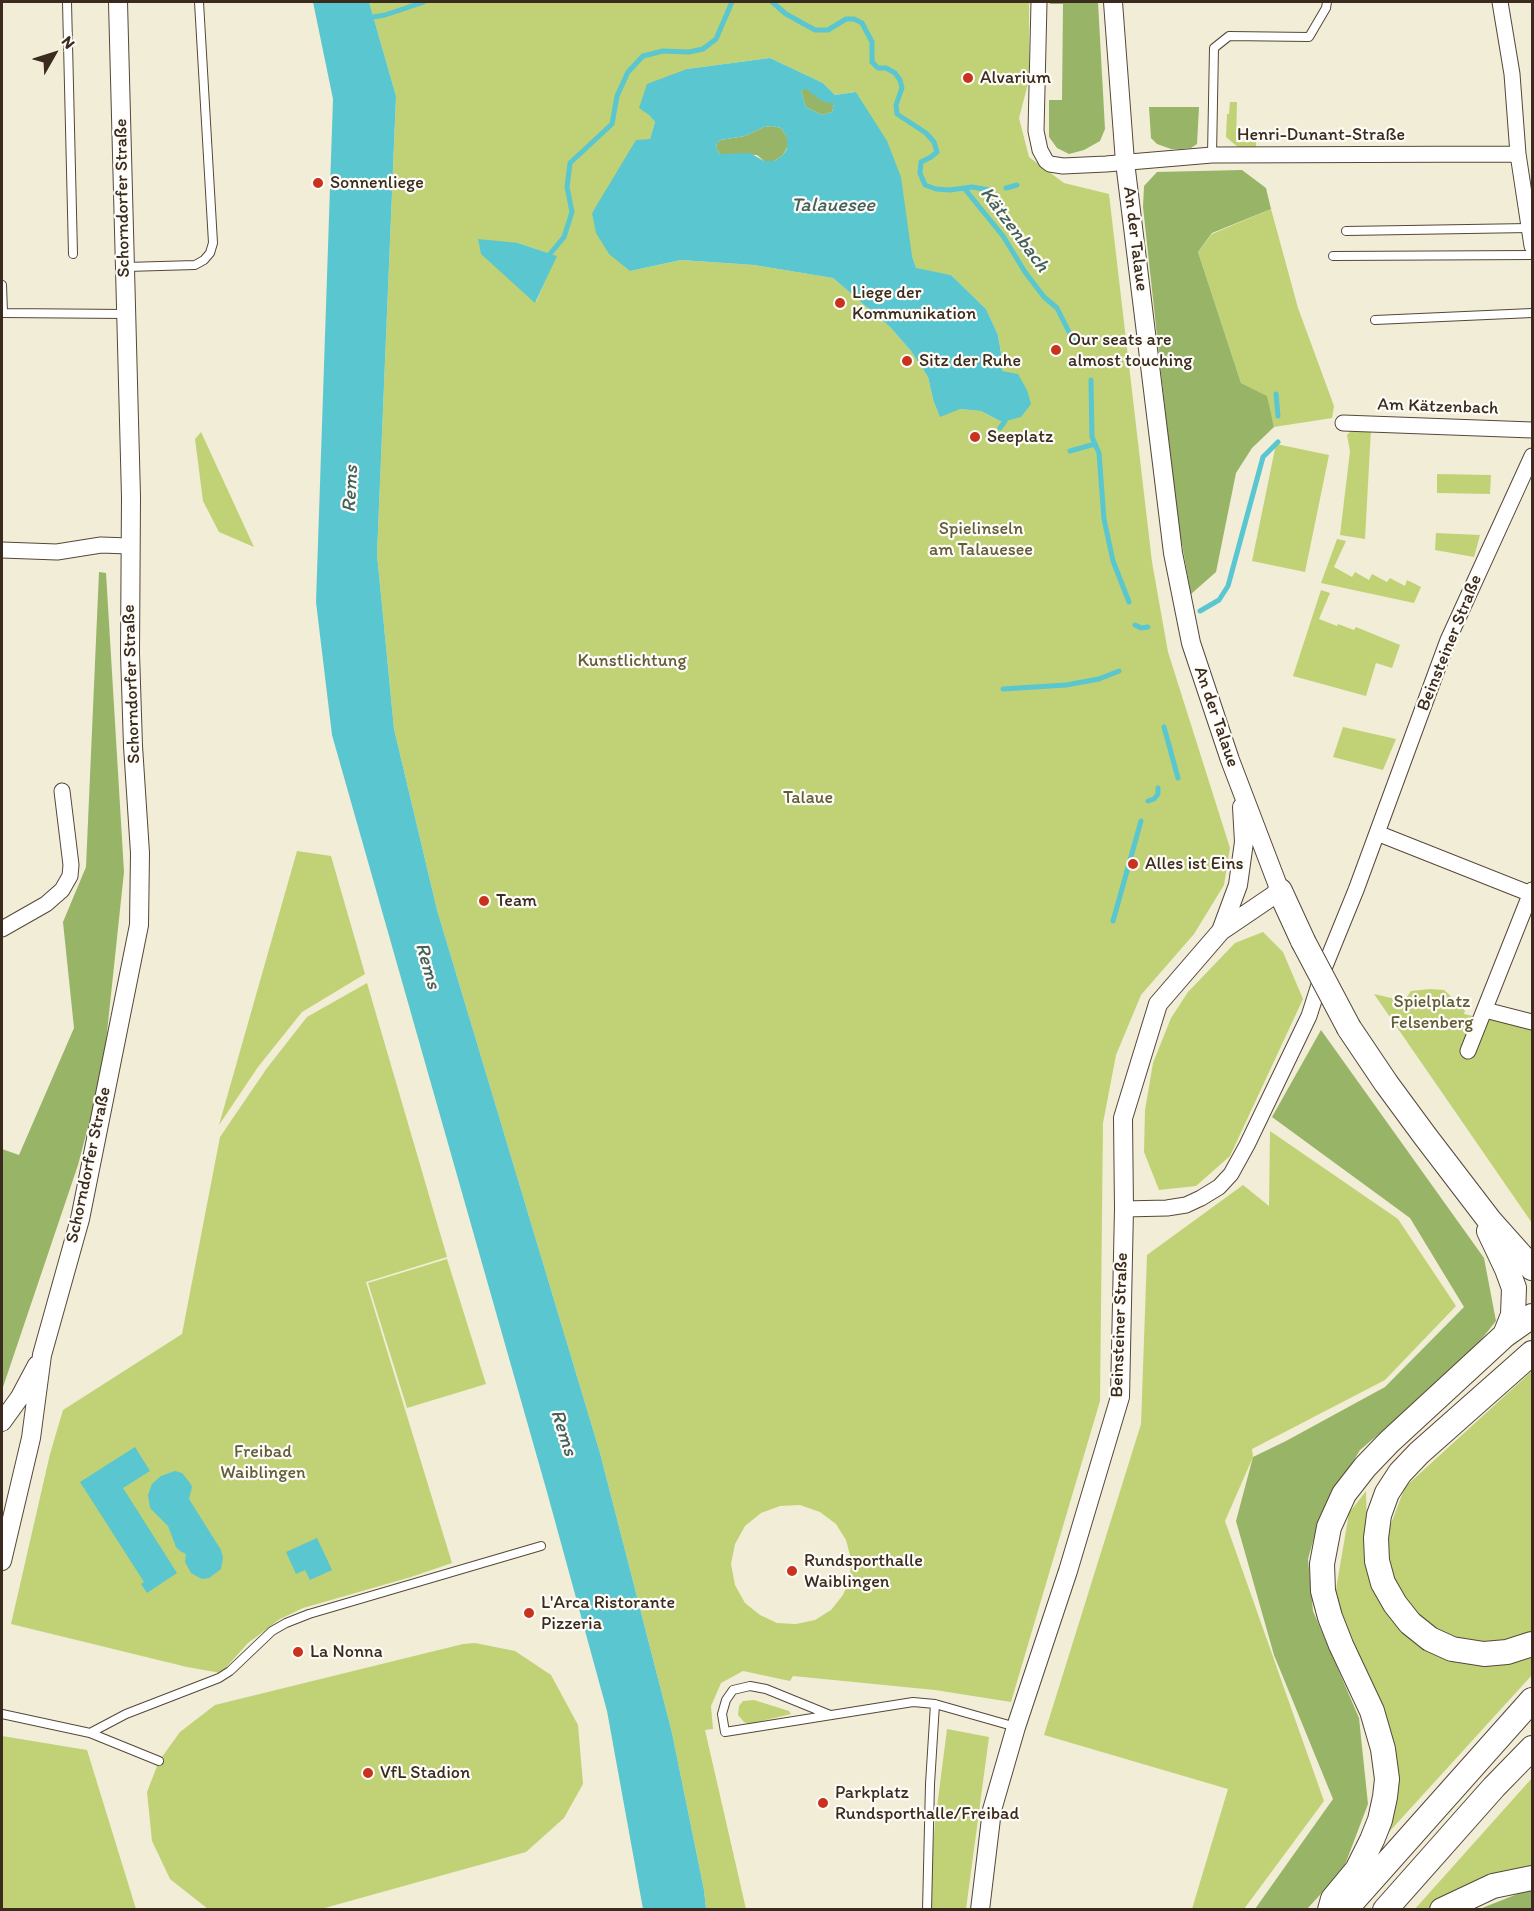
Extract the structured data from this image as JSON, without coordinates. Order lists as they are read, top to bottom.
{
  "streets": {
    "street": [
      "Henri-Dunant-Straße",
      "Schorndorfer Straße",
      "An der Talaue",
      "Am Kätzenbach",
      "Beinsteiner Straße"
    ]
  },
  "crossings": [
    ["Henri-Dunant-Straße", "An der Talaue"]
  ],
  "water": ["Talauesee", "Kätzenbach", "Rems"],
  "parks": [
    "Spielinseln am Talauesee",
    "Kunstlichtung",
    "Talaue",
    "Spielplatz Felsenberg",
    "Freibad Waiblingen"
  ],
  "places": [
    "Alvarium",
    "Sonnenliege",
    "Liege der Kommunikation",
    "Our seats are almost touching",
    "Sitz der Ruhe",
    "Seeplatz",
    "Alles ist Eins",
    "Team",
    "Rundsporthalle Waiblingen",
    "L'Arca Ristorante Pizzeria",
    "La Nonna",
    "VfL Stadion",
    "Parkplatz Rundsporthalle/Freibad"
  ],
  "north": "top right"
}
